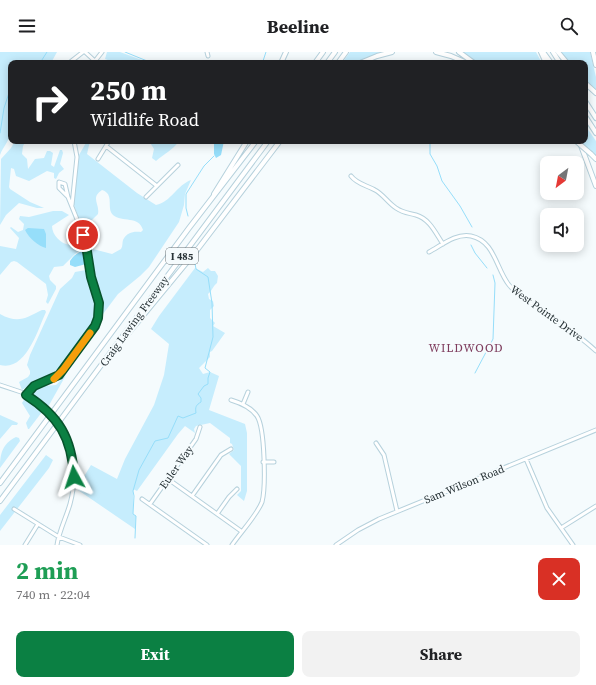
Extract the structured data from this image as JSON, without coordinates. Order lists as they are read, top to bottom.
{
  "streets": {
    "highway": ["I 485", "Craig Lawing Freeway"],
    "street": ["West Pointe Drive", "Euler Way", "Sam Wilson Road"]
  },
  "districts": ["WILDWOOD"],
  "north": "bottom left",
  "page": {
    "header": "Beeline",
    "turn": ["250 m", "Wildlife Road"],
    "heading": ["2 min", "740 m · 22:04"],
    "buttons": ["Exit", "Share"]
  }
}
